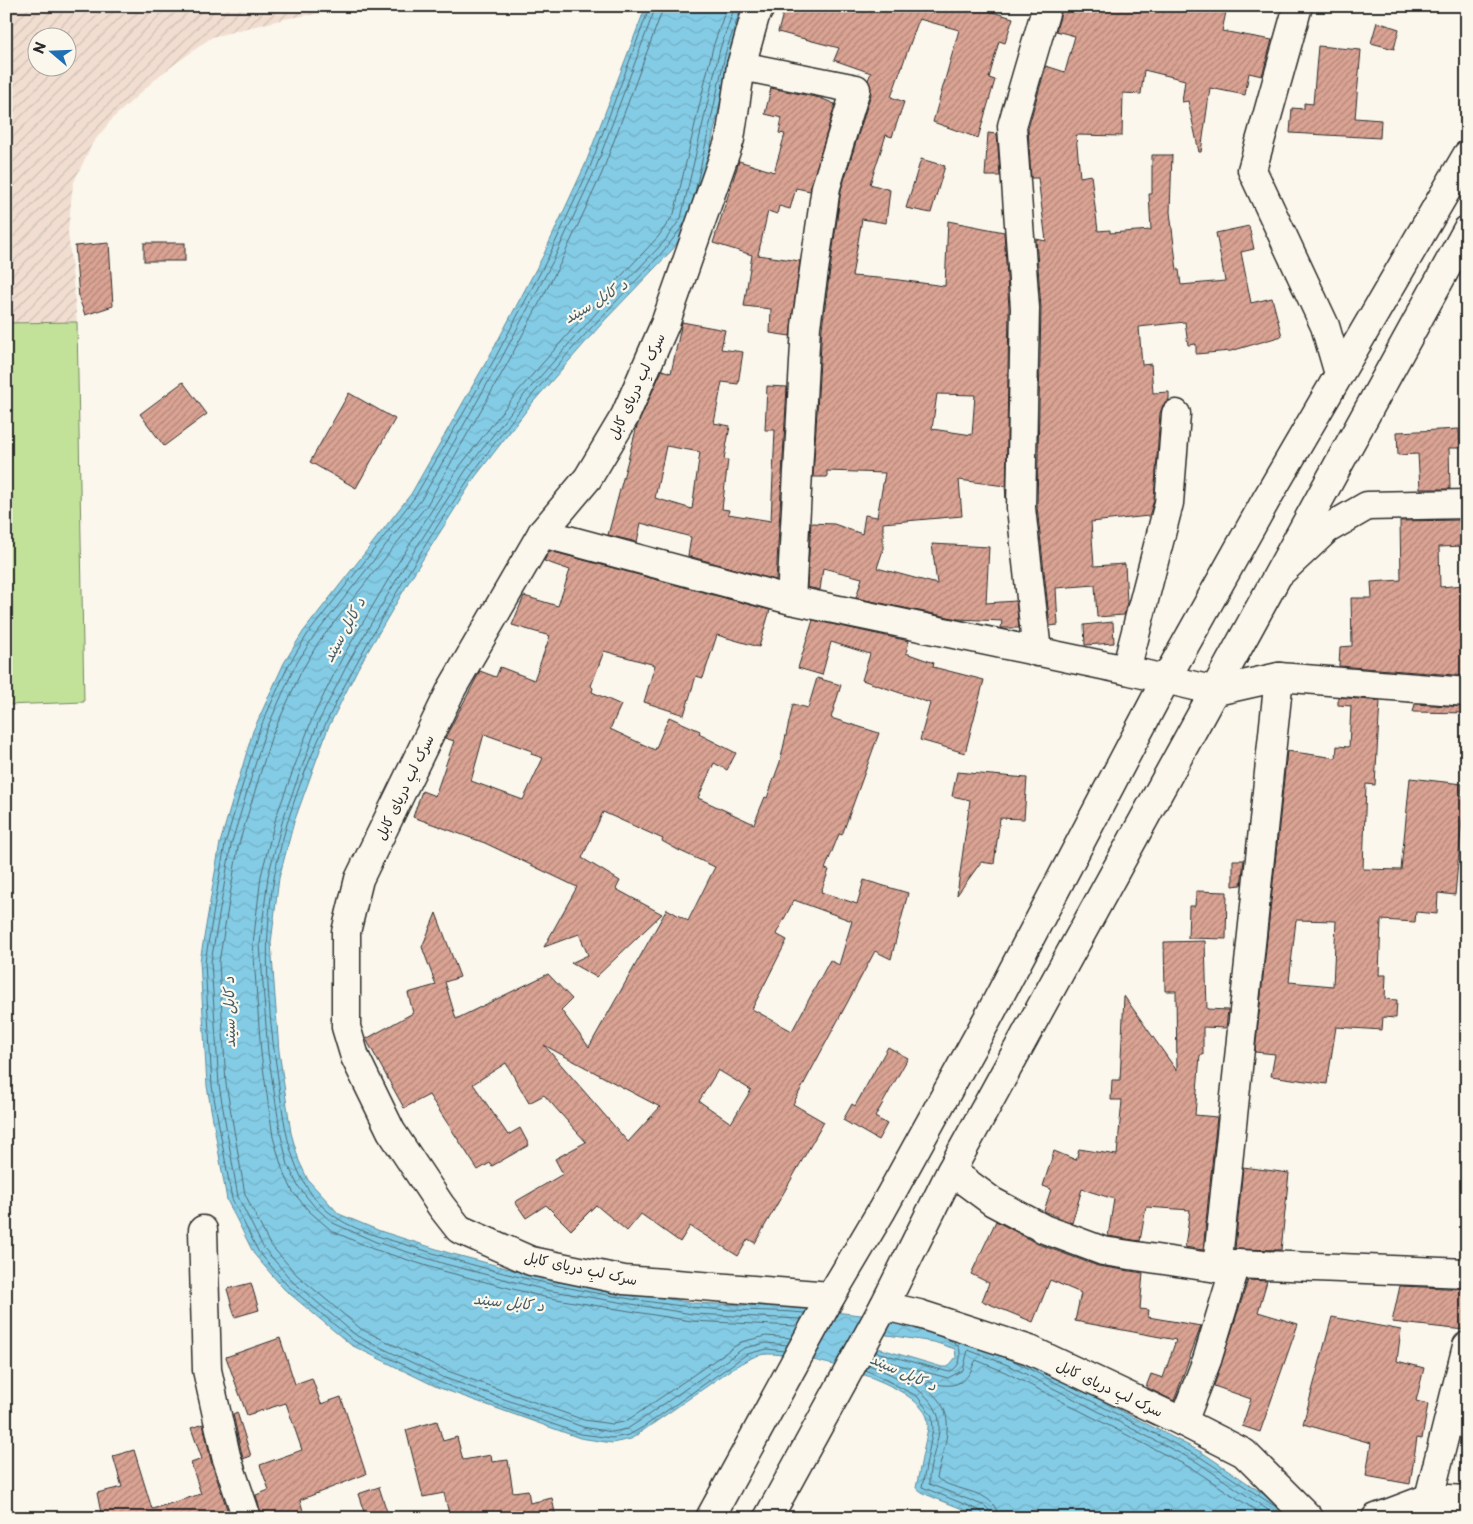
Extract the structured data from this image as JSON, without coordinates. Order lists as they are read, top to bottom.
{
  "streets": {
    "street": ["سرک لبِ دریای کابل"]
  },
  "water": ["د کابل سيند"],
  "north": "left"
}
